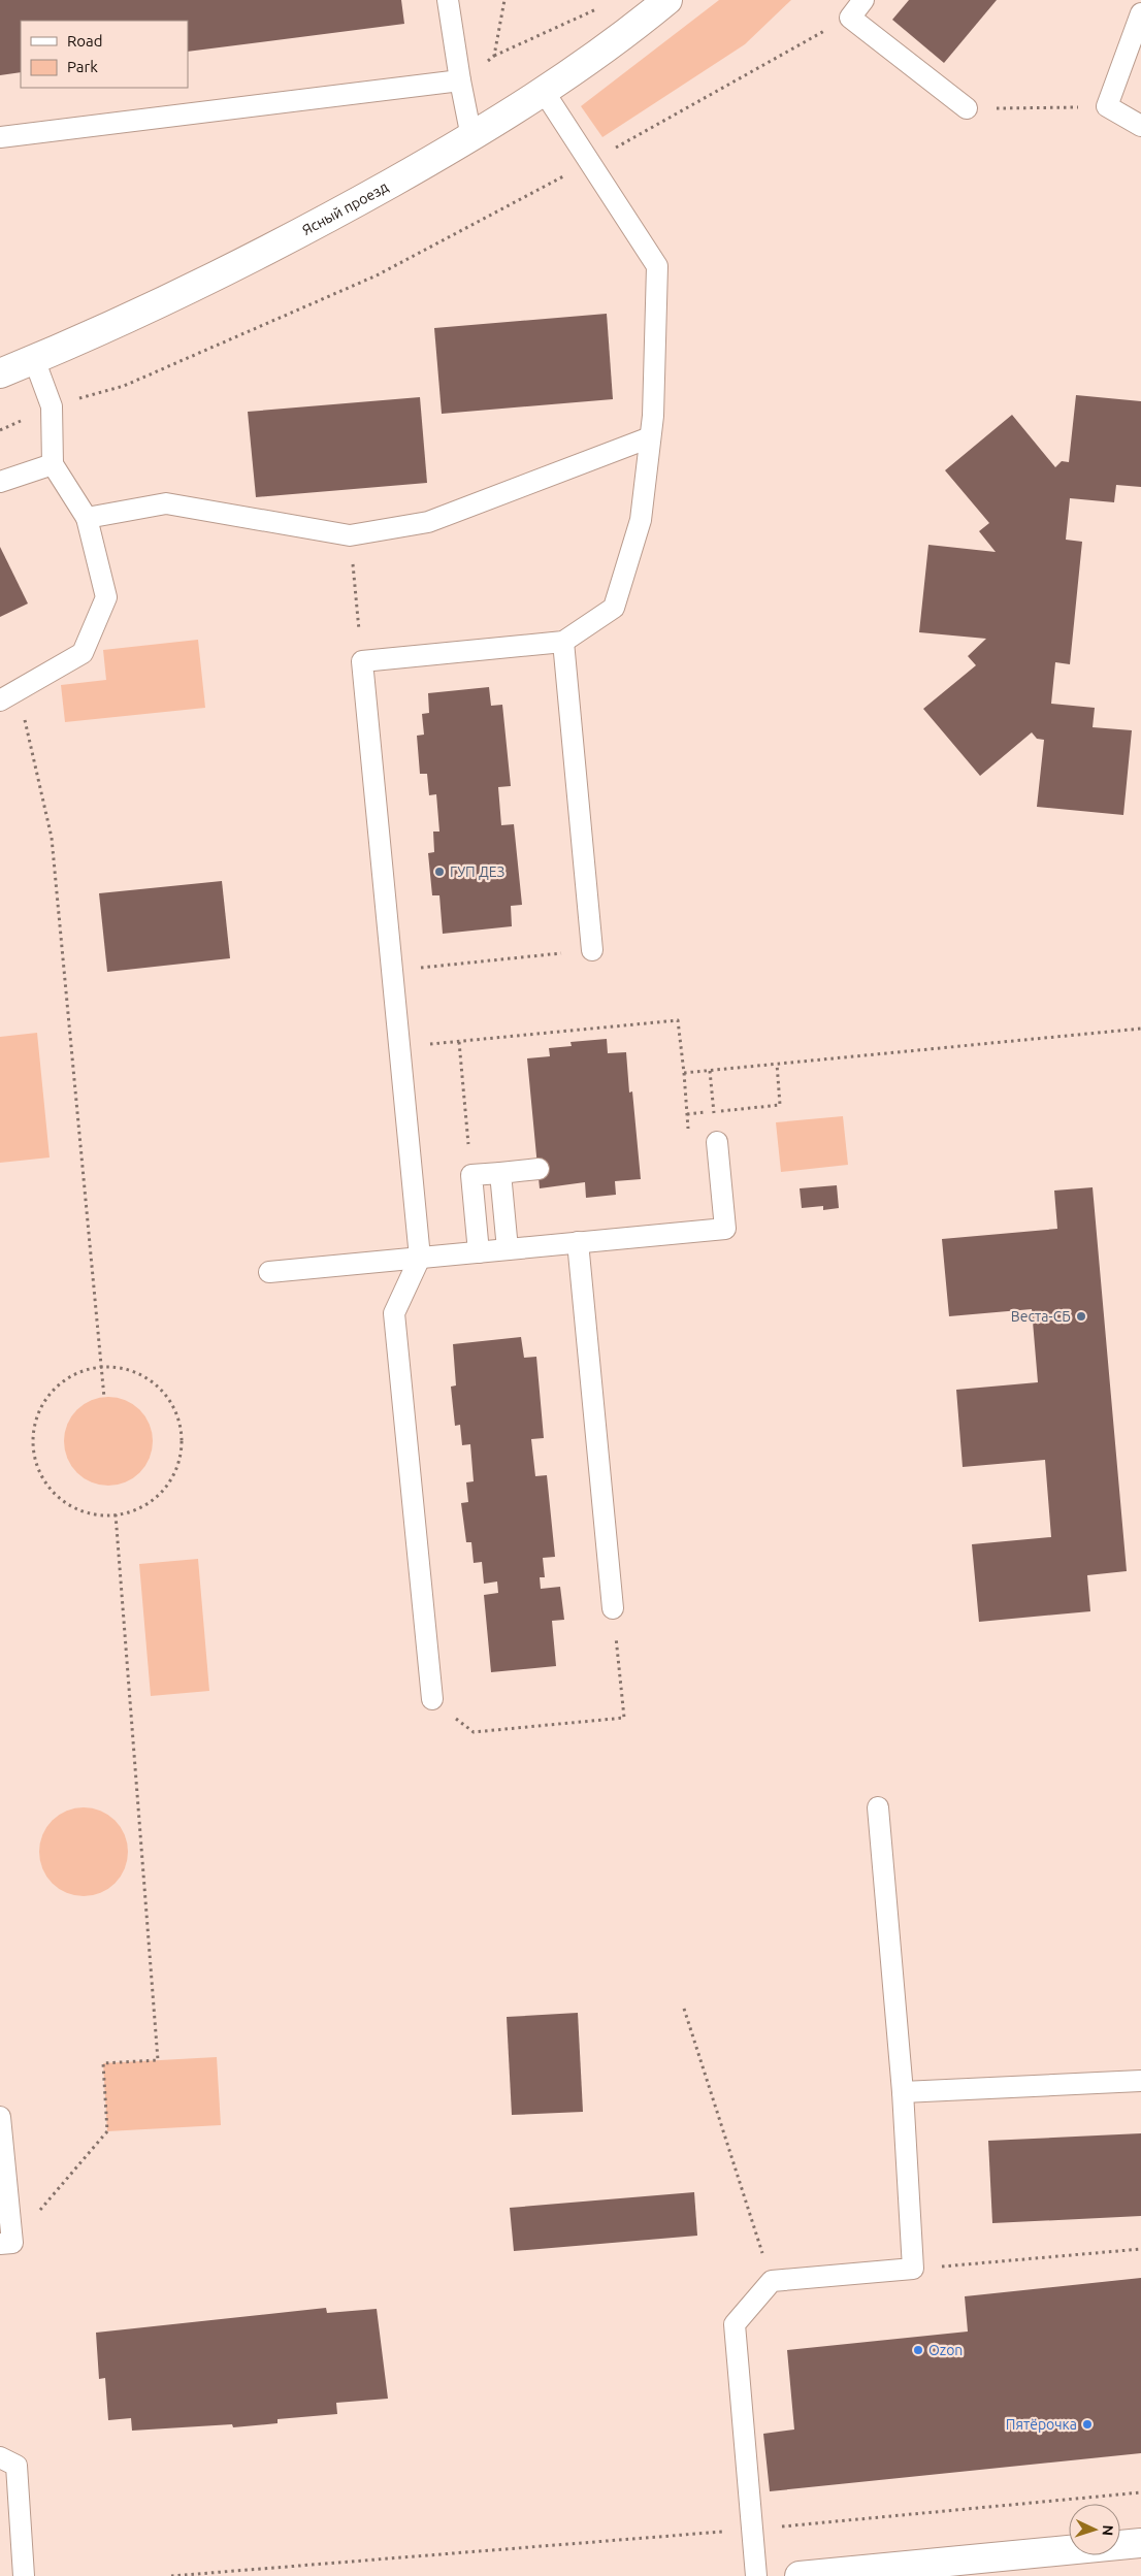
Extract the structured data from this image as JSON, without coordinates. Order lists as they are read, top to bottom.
{
  "streets": {
    "street": ["Ясный проезд"]
  },
  "places": [
    "ГУП ДЕЗ",
    "Веста-СБ",
    "Ozon",
    "Пятёрочка"
  ],
  "legend": ["Road", "Park"],
  "north": "right"
}
